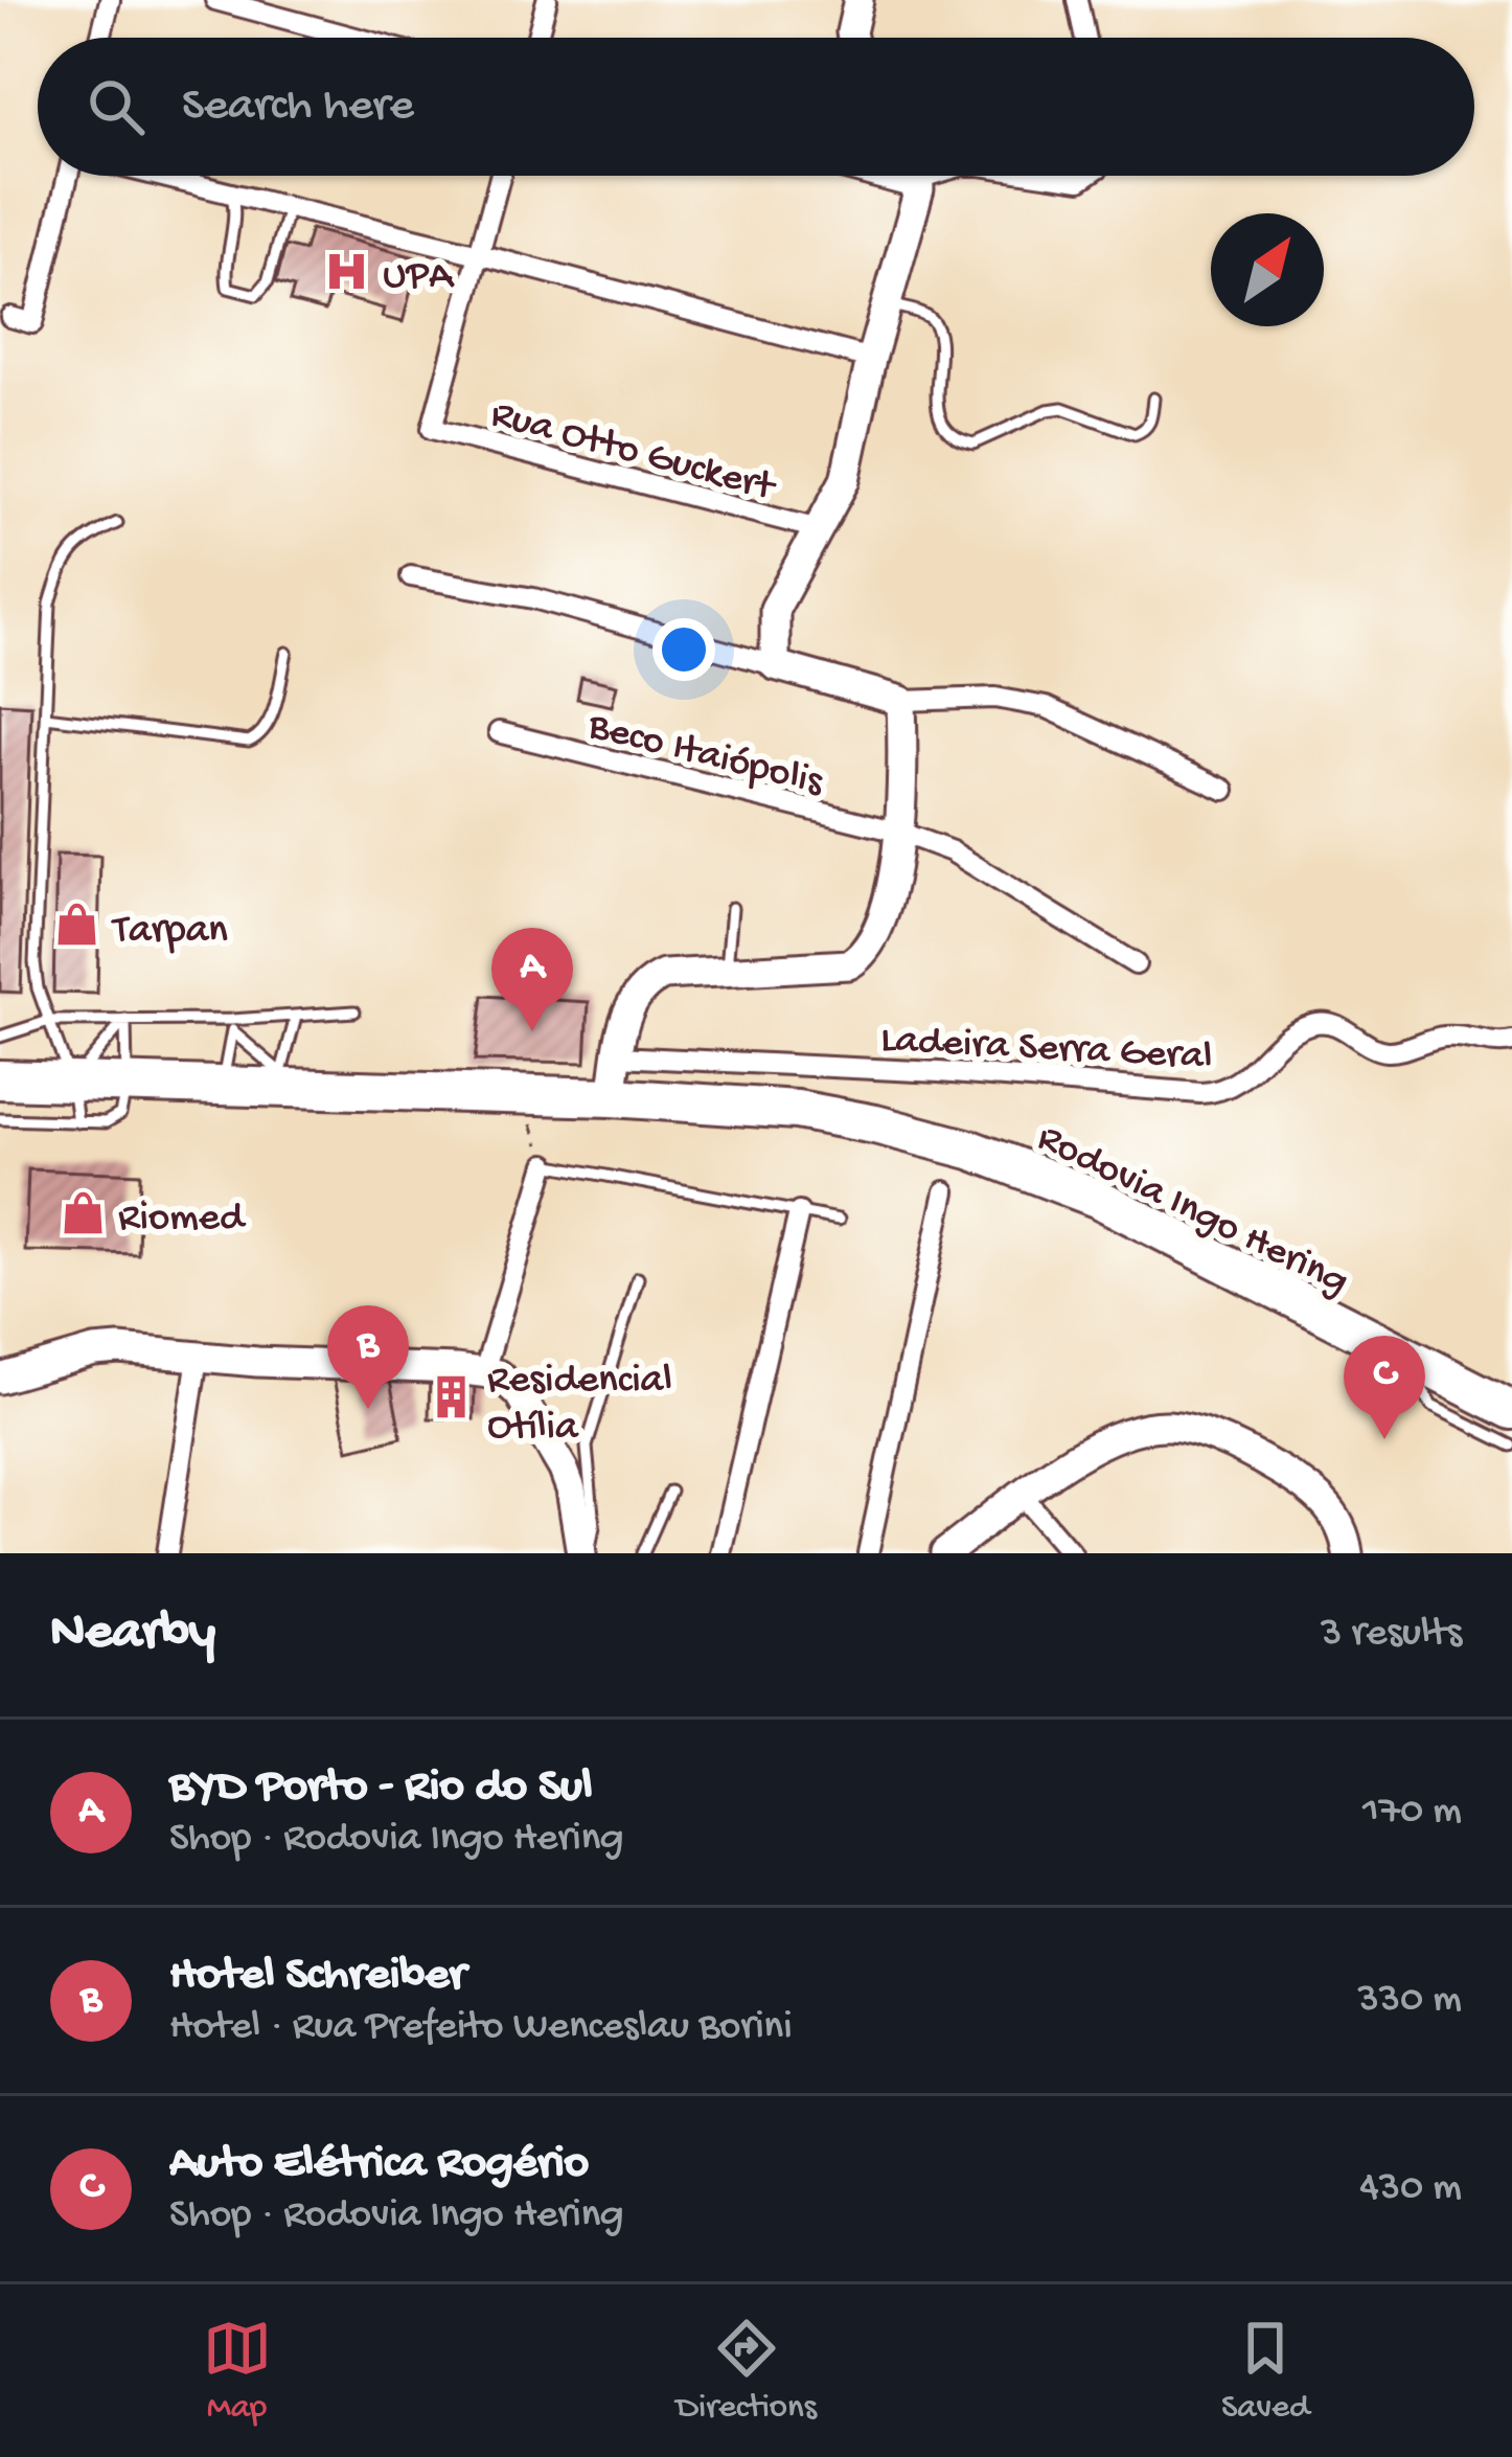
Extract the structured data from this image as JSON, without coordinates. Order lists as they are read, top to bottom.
{
  "streets": {
    "highway": ["Rodovia Ingo Hering"],
    "street": ["Rua Otto Guckert", "Beco Itaiópolis", "Ladeira Serra Geral"]
  },
  "places": {
    "hospital": ["UPA"],
    "shop": ["Tarpan", "Riomed"],
    "building": ["Residencial Otília"]
  },
  "north": "top right",
  "page": {
    "search": "Search here",
    "pins": ["A", "B", "C"],
    "heading": ["Nearby", "3 results"],
    "list": [
      {
        "mark": "A",
        "name": "BYD Porto - Rio do Sul",
        "note": "Shop · Rodovia Ingo Hering",
        "value": "170 m"
      },
      {
        "mark": "B",
        "name": "Hotel Schreiber",
        "note": "Hotel · Rua Prefeito Wenceslau Borini",
        "value": "330 m"
      },
      {
        "mark": "C",
        "name": "Auto Elétrica Rogério",
        "note": "Shop · Rodovia Ingo Hering",
        "value": "430 m"
      }
    ],
    "nav": ["Map", "Directions", "Saved"]
  }
}
